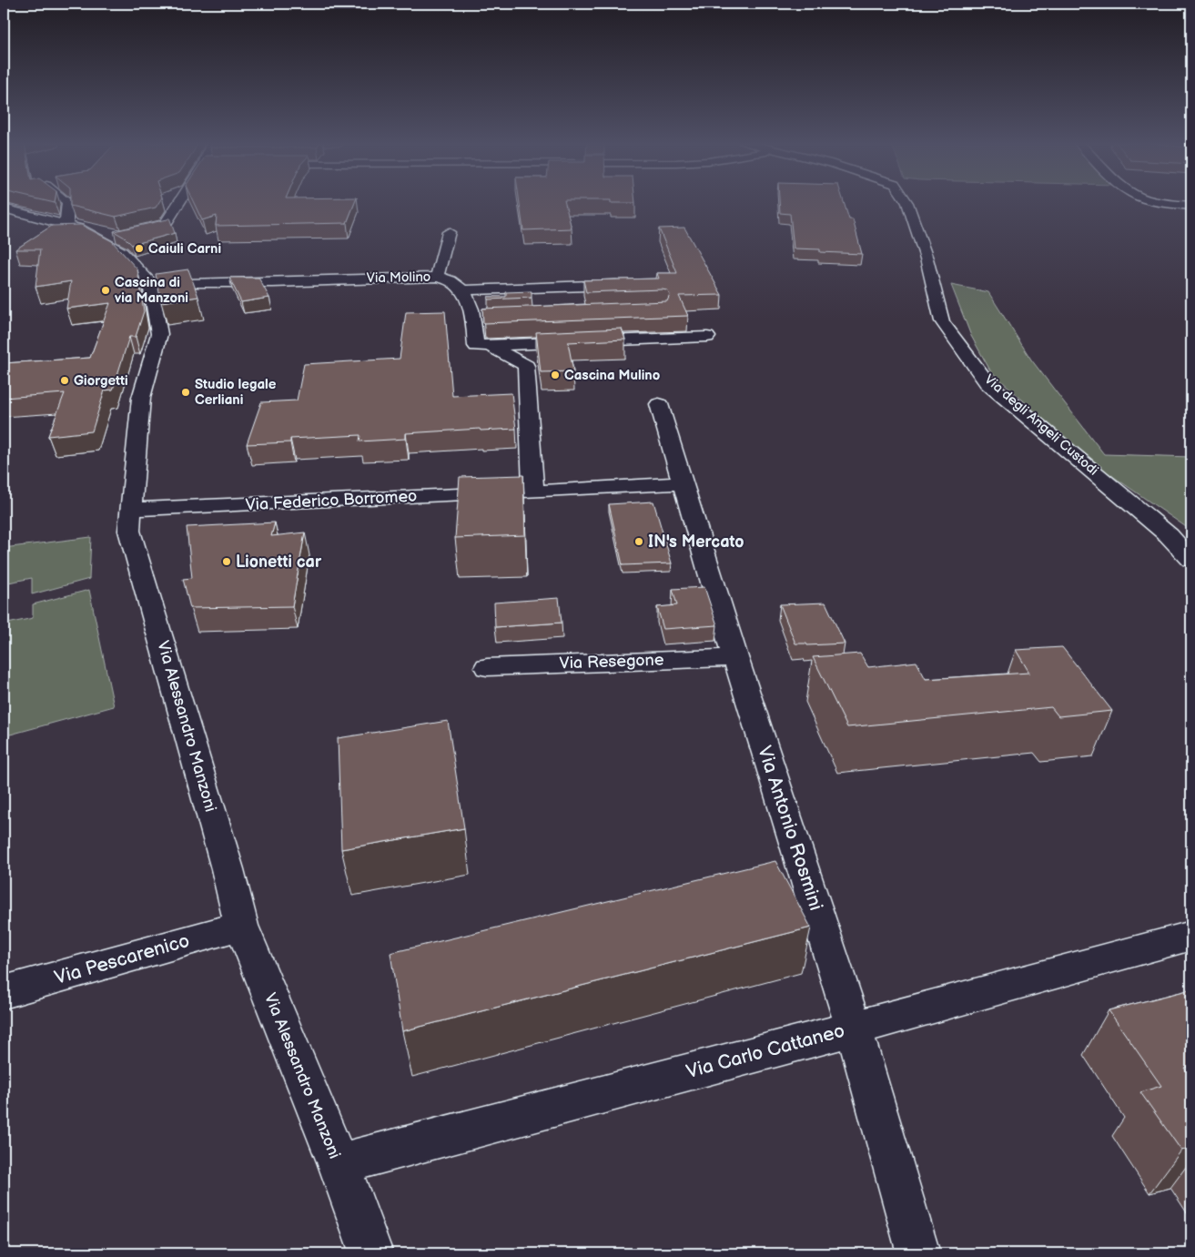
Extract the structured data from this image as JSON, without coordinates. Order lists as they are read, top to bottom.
{
  "streets": {
    "street": [
      "Via Molino",
      "Via degli Angeli Custodi",
      "Via Federico Borromeo",
      "Via Resegone",
      "Via Alessandro Manzoni",
      "Via Antonio Rosmini",
      "Via Pescarenico",
      "Via Carlo Cattaneo"
    ]
  },
  "crossings": [
    ["Via Molino", "Via Alessandro Manzoni"],
    ["Via Federico Borromeo", "Via Alessandro Manzoni"],
    ["Via Federico Borromeo", "Via Antonio Rosmini"],
    ["Via Resegone", "Via Antonio Rosmini"],
    ["Via Alessandro Manzoni", "Via Pescarenico"],
    ["Via Alessandro Manzoni", "Via Carlo Cattaneo"],
    ["Via Antonio Rosmini", "Via Carlo Cattaneo"]
  ],
  "places": [
    "Caiuli Carni",
    "Cascina di via Manzoni",
    "Cascina Mulino",
    "Giorgetti",
    "Studio legale Cerliani",
    "IN's Mercato",
    "Lionetti car"
  ]
}
